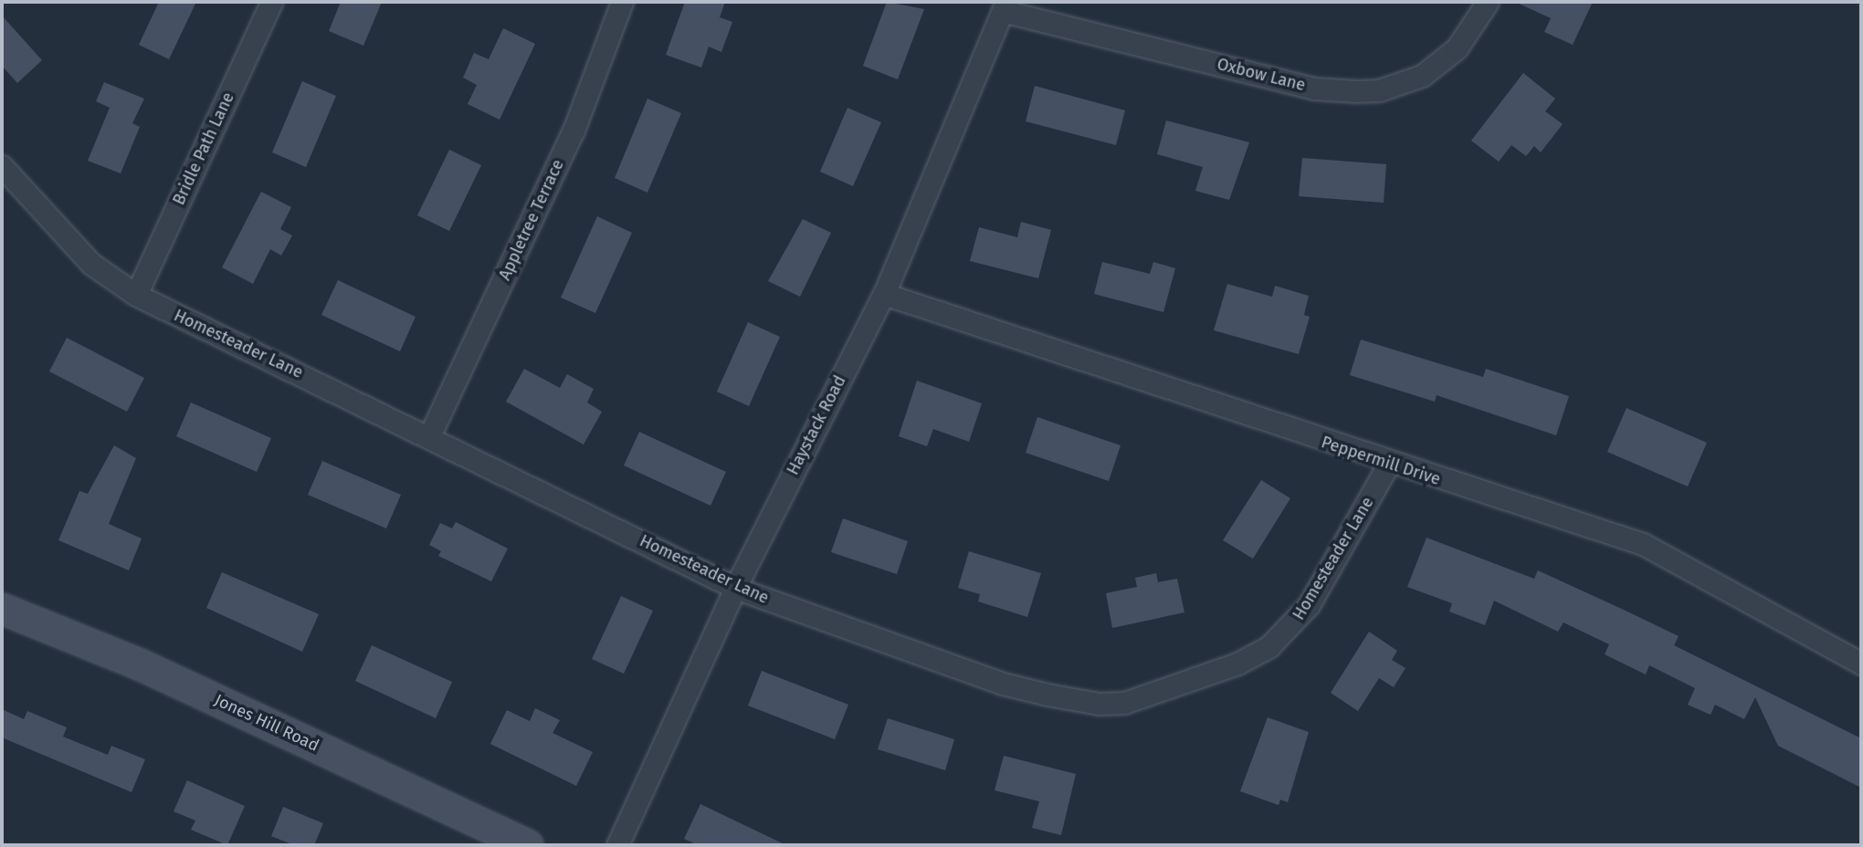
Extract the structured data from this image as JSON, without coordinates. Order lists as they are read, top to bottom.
{
  "streets": {
    "main road": ["Jones Hill Road"],
    "street": [
      "Oxbow Lane",
      "Bridle Path Lane",
      "Appletree Terrace",
      "Homesteader Lane",
      "Haystack Road",
      "Peppermill Drive"
    ]
  },
  "crossings": [
    ["Oxbow Lane", "Haystack Road"],
    ["Bridle Path Lane", "Homesteader Lane"],
    ["Appletree Terrace", "Homesteader Lane"],
    ["Homesteader Lane", "Haystack Road"],
    ["Homesteader Lane", "Peppermill Drive"],
    ["Haystack Road", "Peppermill Drive"]
  ]
}
